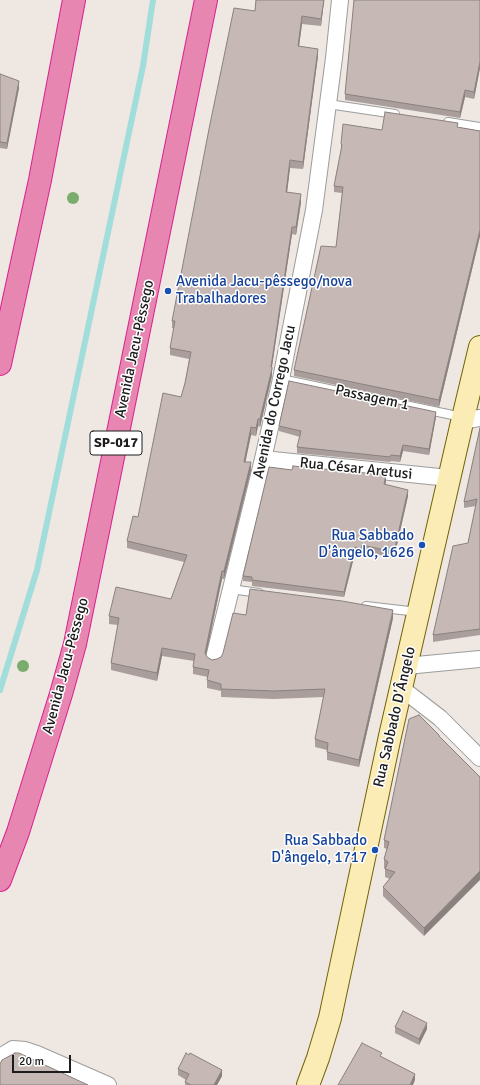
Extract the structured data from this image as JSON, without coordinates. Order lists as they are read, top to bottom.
{
  "streets": {
    "highway": ["Avenida Jacu-Pêssego", "SP-017"],
    "street": ["Avenida do Corrego Jacu", "Rua César Aretusi", "Rua Sabbado D'Ângelo"],
    "lane": ["Passagem 1"]
  },
  "crossings": [
    ["Passagem 1", "Avenida do Corrego Jacu"],
    ["Passagem 1", "Rua Sabbado D'Ângelo"],
    ["Avenida do Corrego Jacu", "Rua César Aretusi"],
    ["Rua César Aretusi", "Rua Sabbado D'Ângelo"]
  ],
  "places": ["Avenida Jacu-pêssego/nova Trabalhadores", "Rua Sabbado D'ângelo, 1626", "Rua Sabbado D'ângelo, 1717"],
  "scale_bar": "20 m"
}
